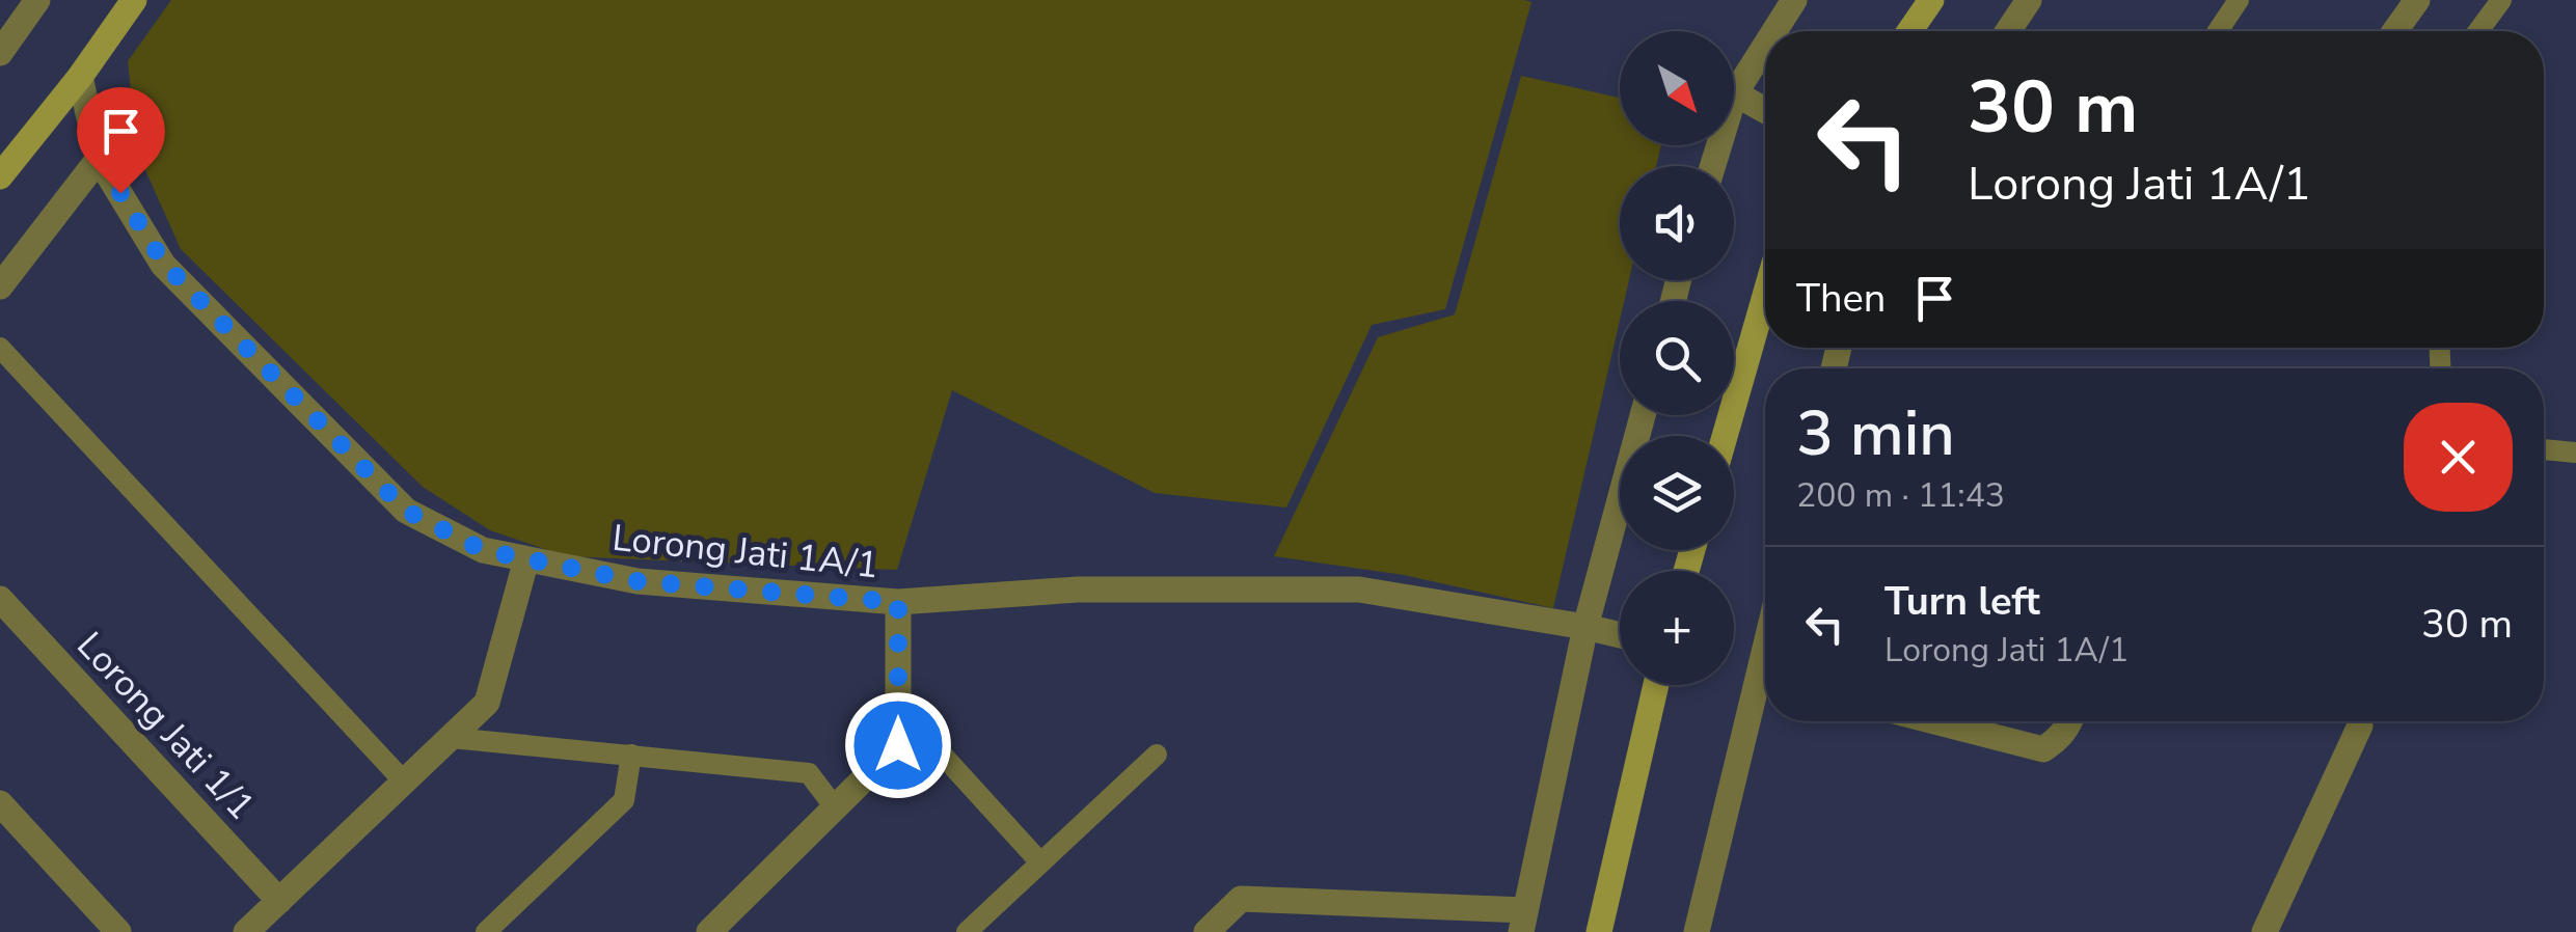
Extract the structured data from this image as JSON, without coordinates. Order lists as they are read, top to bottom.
{
  "streets": {
    "street": ["Lorong Jati 1A/1", "Lorong Jati 1/1"]
  },
  "north": "bottom right",
  "page": {
    "map_buttons": "+",
    "turn": ["30 m", "Lorong Jati 1A/1"],
    "then": "Then",
    "heading": ["3 min", "200 m · 11:43"],
    "list": [
      {
        "name": "Turn left",
        "note": "Lorong Jati 1A/1",
        "value": "30 m"
      }
    ]
  }
}
